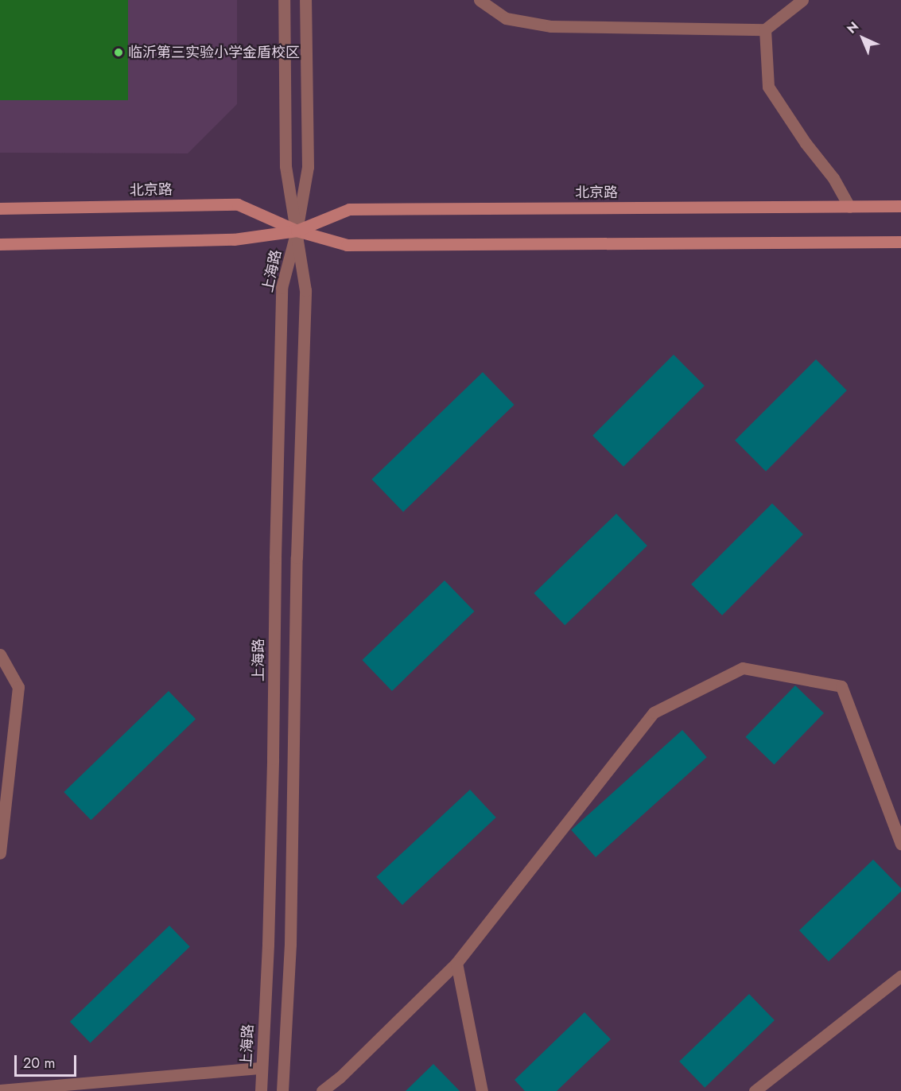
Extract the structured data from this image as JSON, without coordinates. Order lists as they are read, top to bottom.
{
  "streets": {
    "main road": ["北京路"],
    "street": ["上海路"]
  },
  "crossings": [
    ["北京路", "上海路"]
  ],
  "places": ["临沂第三实验小学金盾校区"],
  "scale_bar": "20 m",
  "north": "top left"
}
